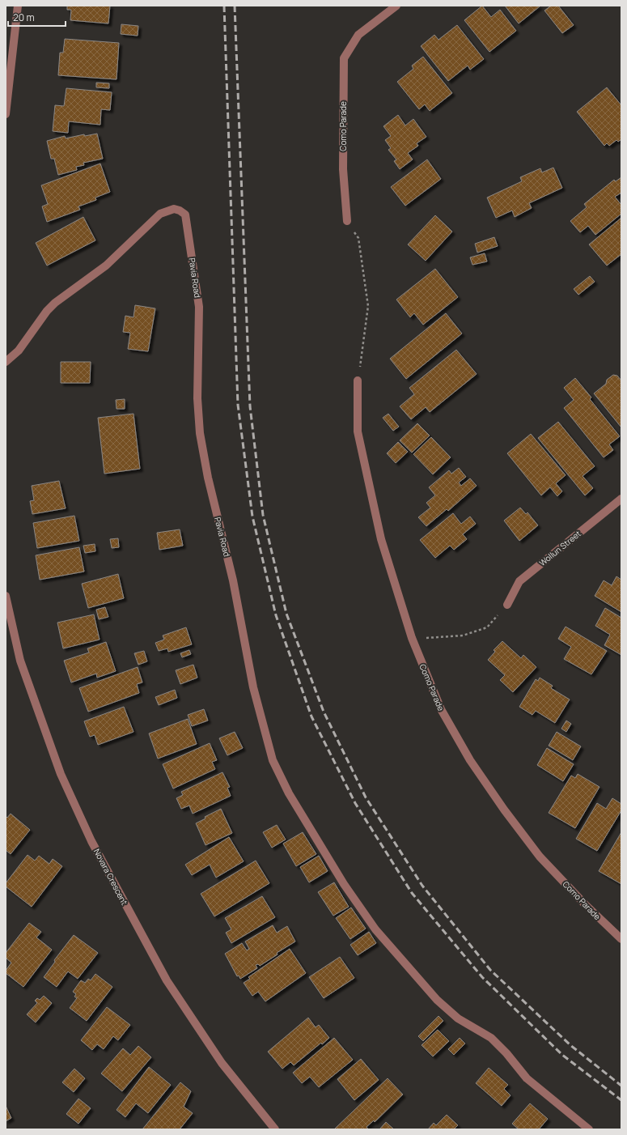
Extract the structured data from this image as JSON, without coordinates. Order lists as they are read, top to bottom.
{
  "streets": {
    "street": [
      "Como Parade",
      "Pavia Road",
      "Wollun Street",
      "Novara Crescent"
    ]
  },
  "scale_bar": "20 m"
}
